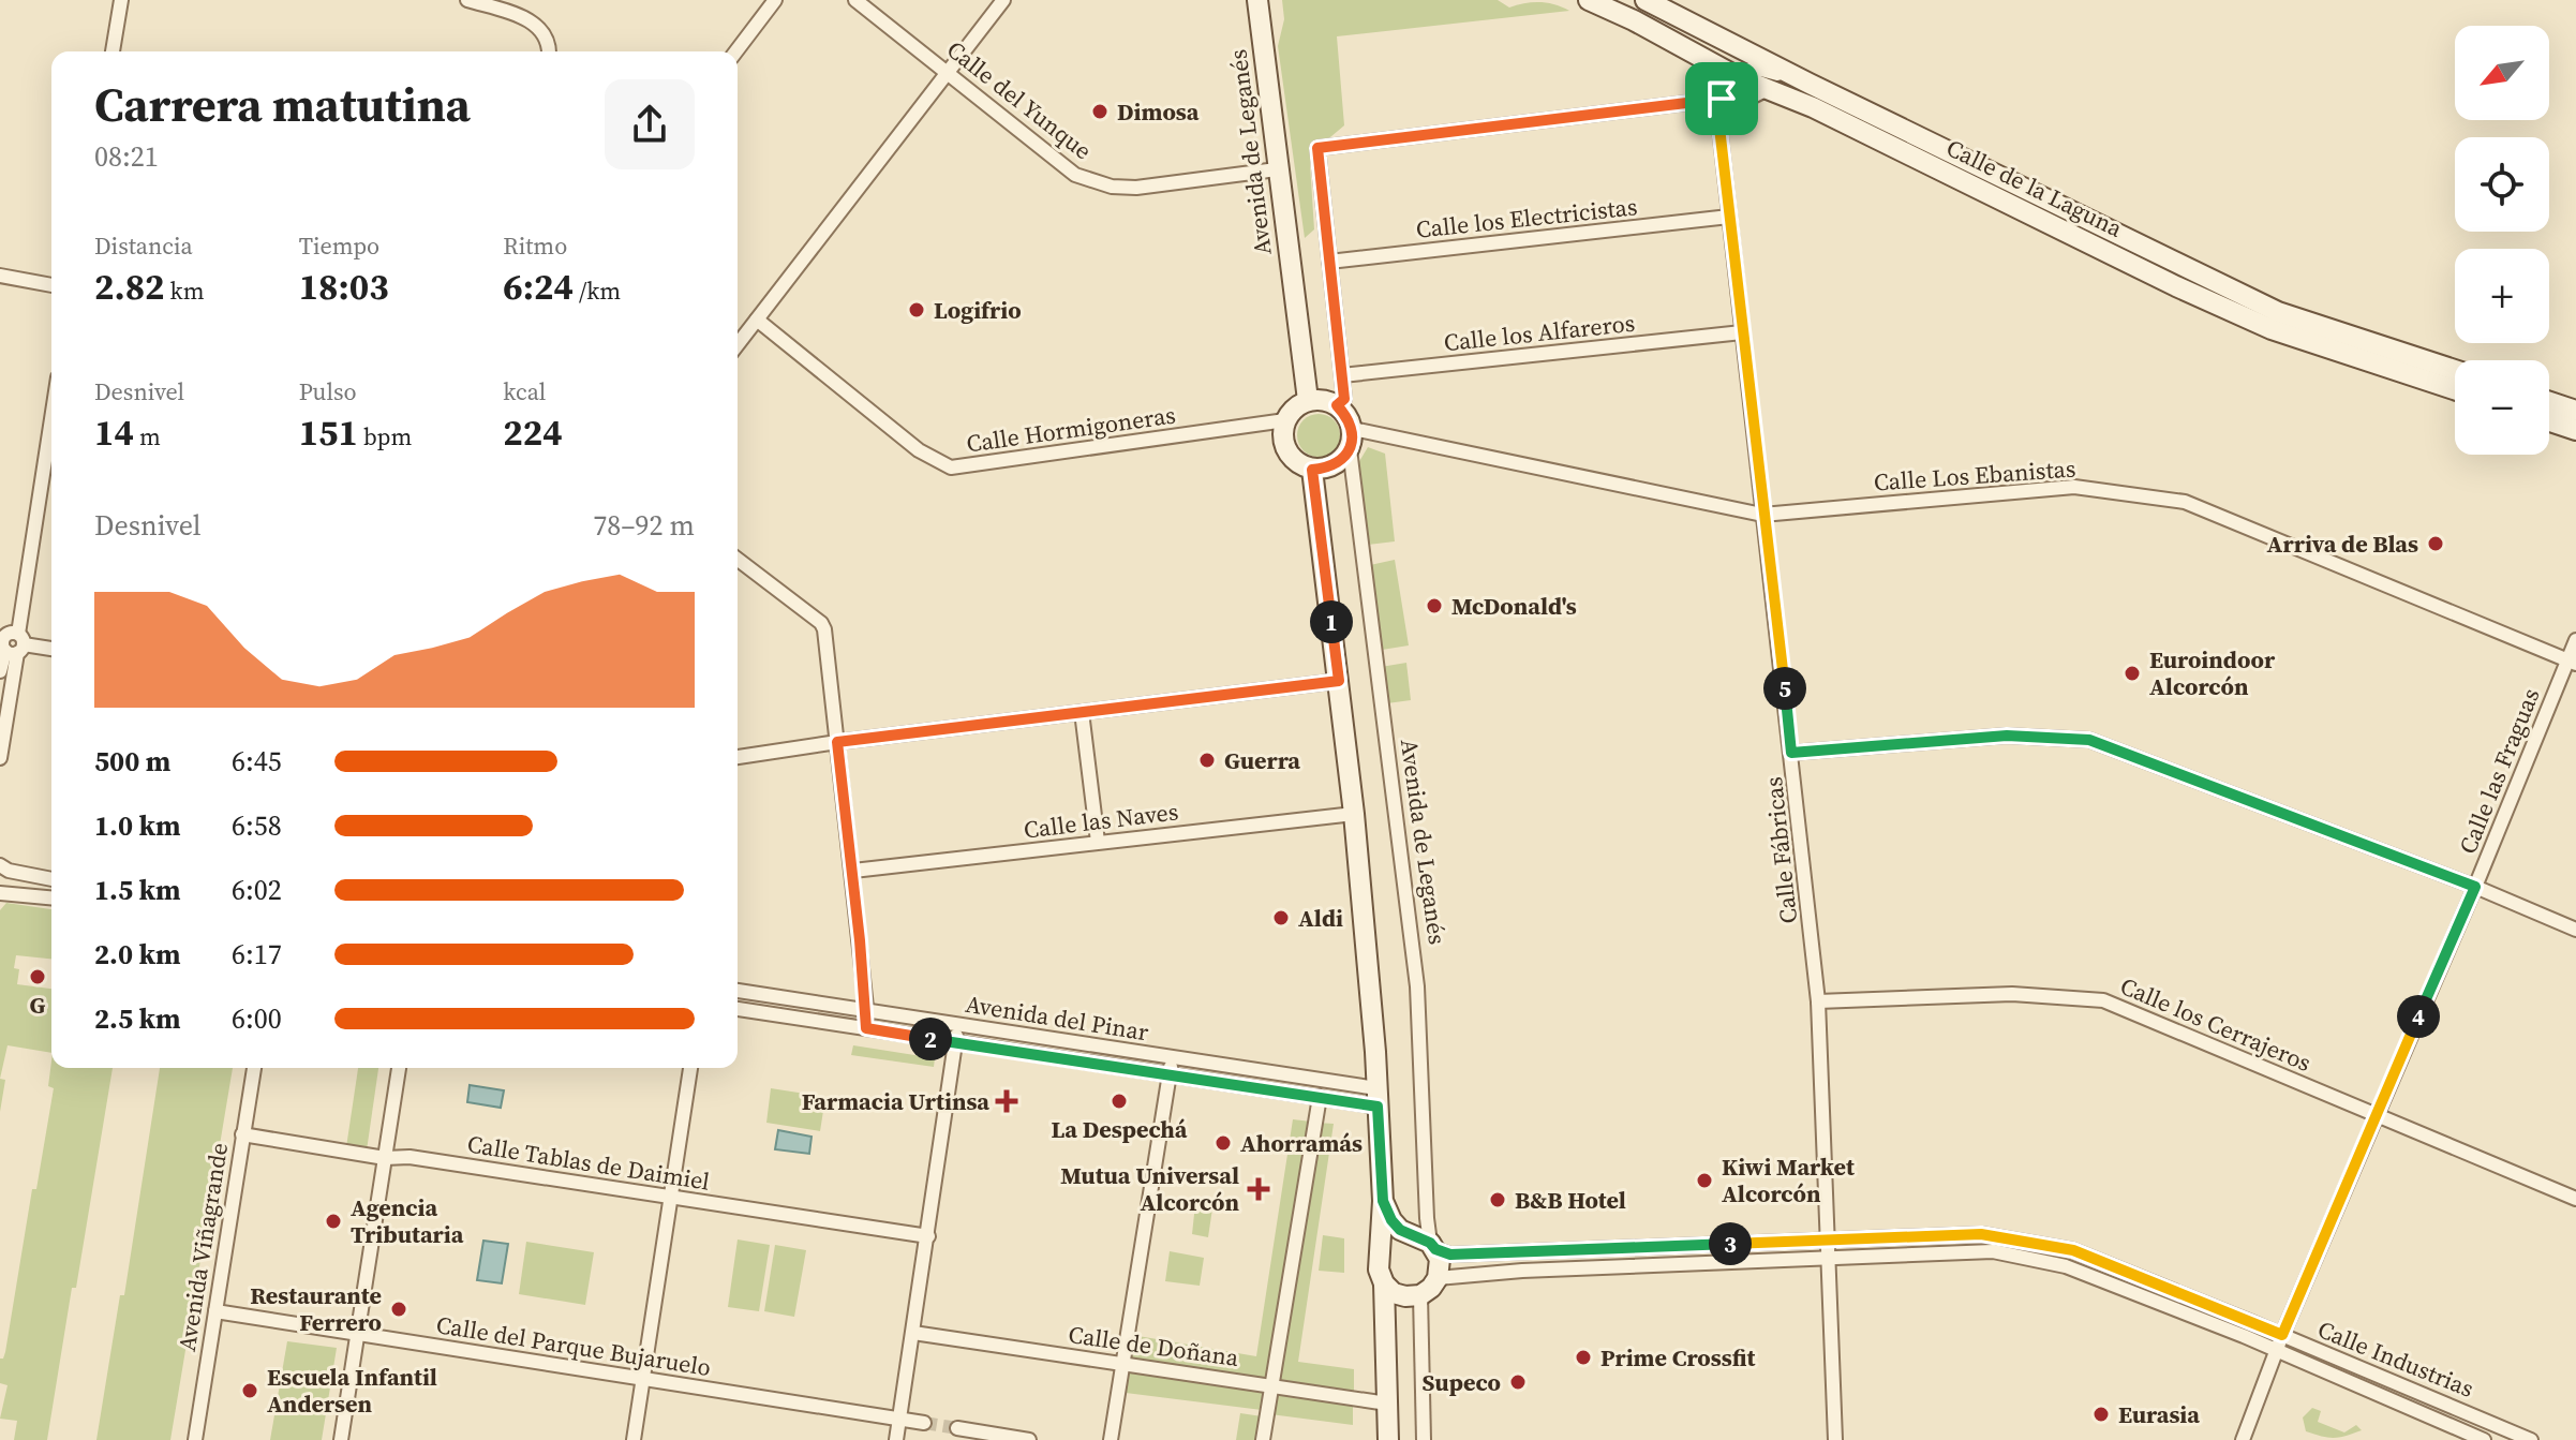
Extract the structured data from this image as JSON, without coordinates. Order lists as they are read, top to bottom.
{
  "streets": {
    "street": [
      "Calle del Yunque",
      "Avenida de Leganés",
      "Calle de la Laguna",
      "Calle los Electricistas",
      "Calle los Alfareros",
      "Calle Hormigoneras",
      "Calle Los Ebanistas",
      "Calle las Fraguas",
      "Calle las Naves",
      "Calle Fábricas",
      "Avenida del Pinar",
      "Calle los Cerrajeros",
      "Calle Tablas de Daimiel",
      "Avenida Viñagrande",
      "Calle del Parque Bujaruelo",
      "Calle de Doñana",
      "Calle Industrias"
    ]
  },
  "crossings": [
    ["Calle del Yunque", "Avenida de Leganés"],
    ["Avenida de Leganés", "Calle Hormigoneras"],
    ["Avenida de Leganés", "Calle Los Ebanistas"],
    ["Avenida de Leganés", "Calle Industrias"],
    ["Calle los Electricistas", "Calle Fábricas"],
    ["Calle los Alfareros", "Calle Fábricas"],
    ["Calle Hormigoneras", "Calle Los Ebanistas"],
    ["Calle Los Ebanistas", "Calle las Fraguas"],
    ["Calle Los Ebanistas", "Calle Fábricas"],
    ["Calle las Fraguas", "Calle los Cerrajeros"],
    ["Calle las Fraguas", "Calle Industrias"],
    ["Calle Fábricas", "Calle los Cerrajeros"],
    ["Calle Fábricas", "Calle Industrias"],
    ["Calle Tablas de Daimiel", "Avenida Viñagrande"],
    ["Avenida Viñagrande", "Calle del Parque Bujaruelo"]
  ],
  "places": {
    "other": [
      "Dimosa",
      "Logifrio",
      "Arriva de Blas",
      "McDonald's",
      "Euroindoor Alcorcón",
      "Guerra",
      "Aldi",
      "G",
      "La Despechá",
      "Ahorramás",
      "Kiwi Market Alcorcón",
      "B&B Hotel",
      "Agencia Tributaria",
      "Restaurante Ferrero",
      "Prime Crossfit",
      "Supeco",
      "Escuela Infantil Andersen",
      "Eurasia"
    ],
    "health": ["Farmacia Urtinsa", "Mutua Universal Alcorcón"]
  },
  "north": "bottom left",
  "page": {
    "map_buttons": ["+", "−"],
    "heading": ["Carrera matutina", "08:21"],
    "stats": [
      ["Distancia", "2.82 km"],
      ["Tiempo", "18:03"],
      ["Ritmo", "6:24 /km"],
      ["Desnivel", "14 m"],
      ["Pulso", "151 bpm"],
      ["kcal", "224"]
    ],
    "chart": ["Desnivel", "78–92 m"],
    "pins": [
      "1",
      "5",
      "4",
      "2",
      "3"
    ],
    "list": [
      {
        "name": "500 m",
        "note": "6:45"
      },
      {
        "name": "1.0 km",
        "note": "6:58"
      },
      {
        "name": "1.5 km",
        "note": "6:02"
      },
      {
        "name": "2.0 km",
        "note": "6:17"
      },
      {
        "name": "2.5 km",
        "note": "6:00"
      }
    ]
  }
}
